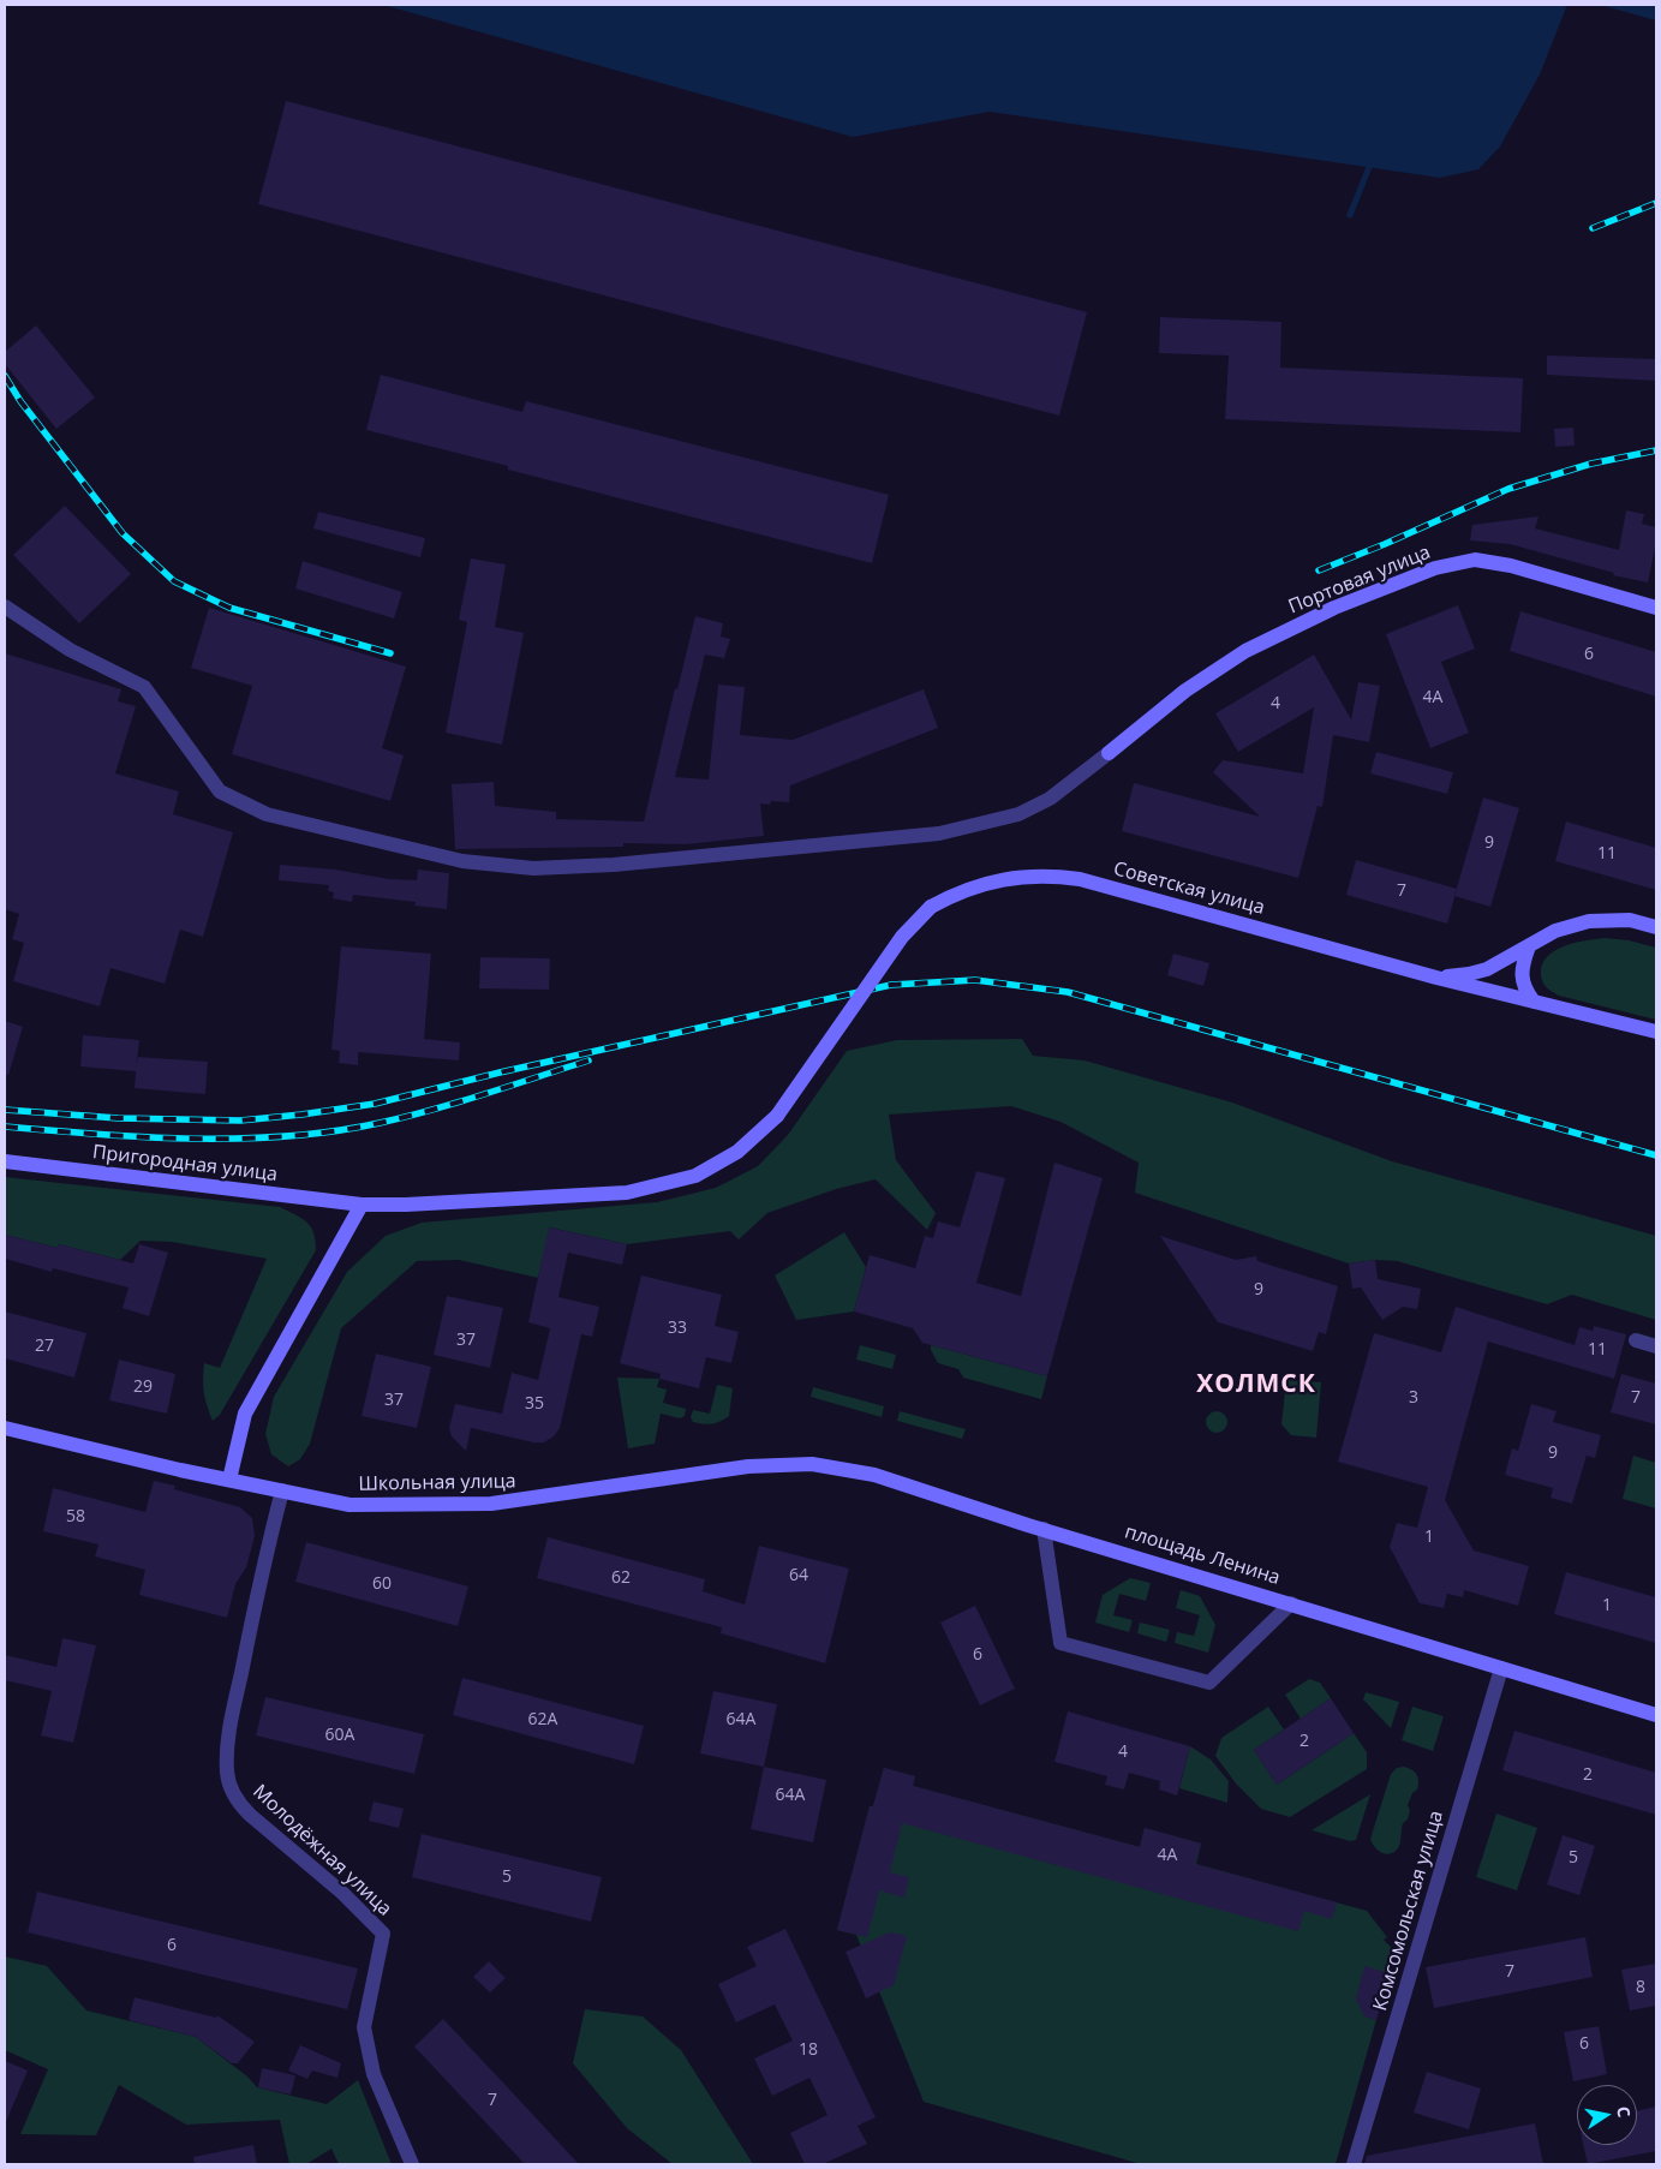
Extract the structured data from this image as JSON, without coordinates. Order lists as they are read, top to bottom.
{
  "streets": {
    "main road": [
      "Портовая улица",
      "Советская улица",
      "Пригородная улица",
      "Школьная улица",
      "площадь Ленина"
    ],
    "street": ["Молодёжная улица", "Комсомольская улица"]
  },
  "crossings": [
    ["Советская улица", "Пригородная улица"],
    ["Школьная улица", "площадь Ленина"],
    ["Школьная улица", "Молодёжная улица"],
    ["площадь Ленина", "Комсомольская улица"]
  ],
  "districts": ["ХОЛМСК"],
  "house_numbers": [
    "6",
    "4А",
    "4",
    "9",
    "11",
    "7",
    "9",
    "33",
    "37",
    "27",
    "11",
    "29",
    "3",
    "7",
    "37",
    "35",
    "9",
    "58",
    "1",
    "64",
    "62",
    "60",
    "1",
    "6",
    "62А",
    "64А",
    "60А",
    "2",
    "4",
    "2",
    "64А",
    "4А",
    "5",
    "5",
    "6",
    "7",
    "8",
    "6",
    "18",
    "7"
  ],
  "north": "right"
}
